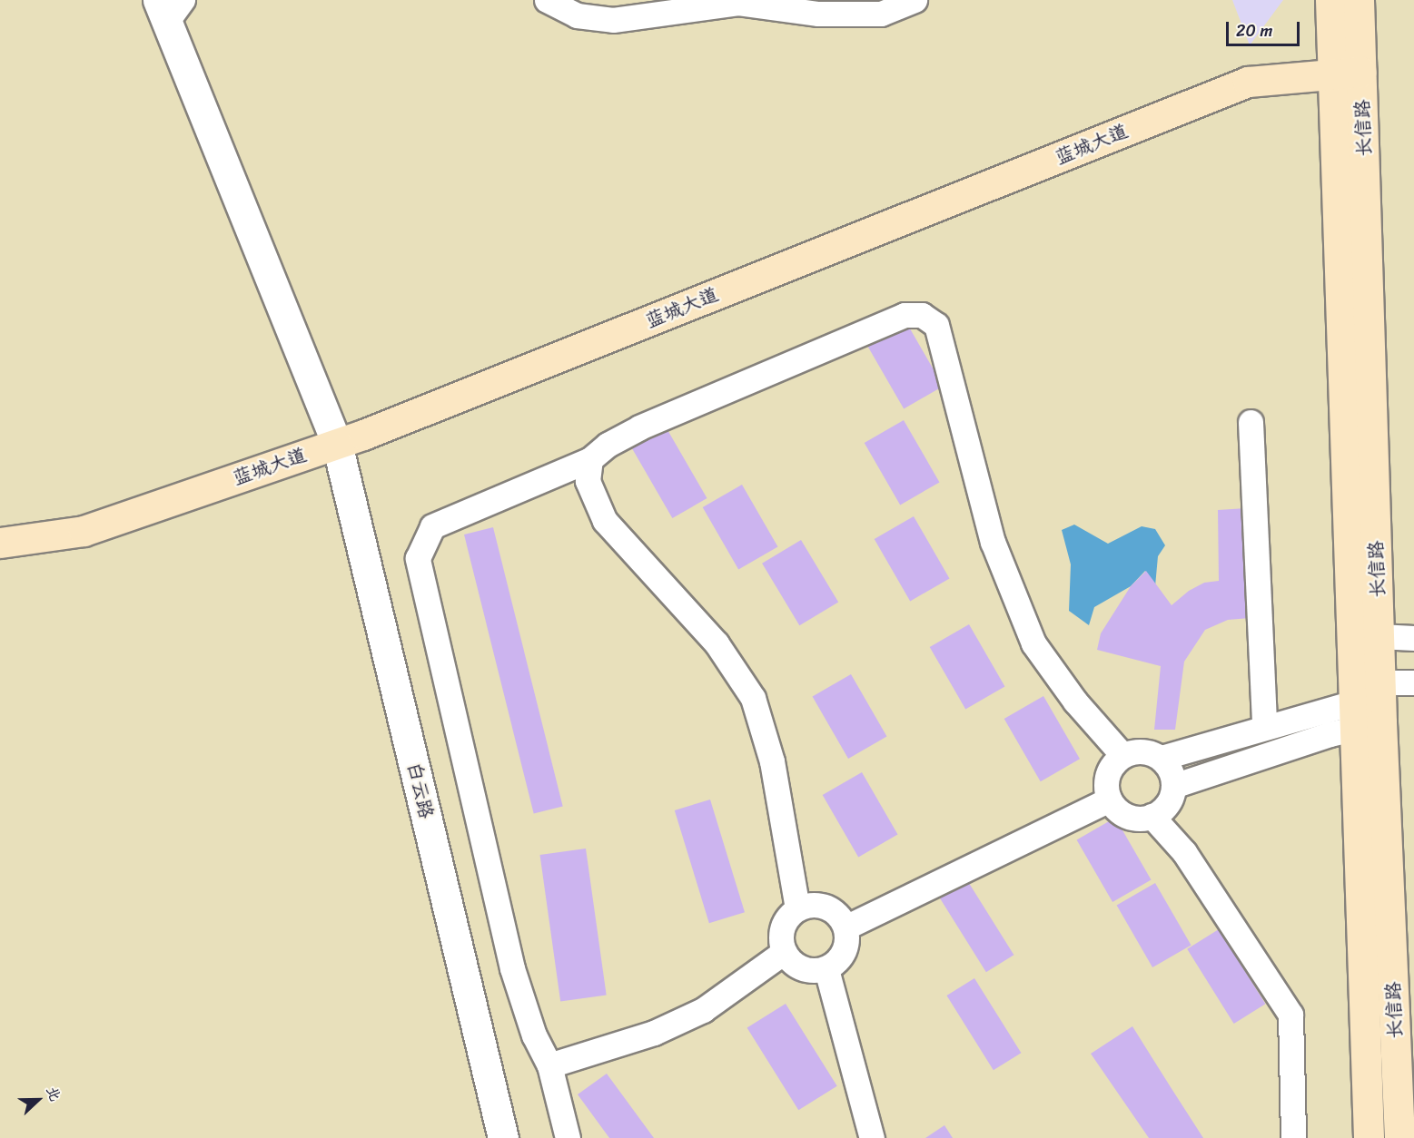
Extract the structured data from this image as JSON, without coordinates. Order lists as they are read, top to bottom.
{
  "streets": {
    "main road": ["长信路", "蓝城大道"],
    "street": ["白云路"]
  },
  "crossings": [
    ["长信路", "蓝城大道"],
    ["蓝城大道", "白云路"]
  ],
  "scale_bar": "20 m",
  "north": "right"
}
